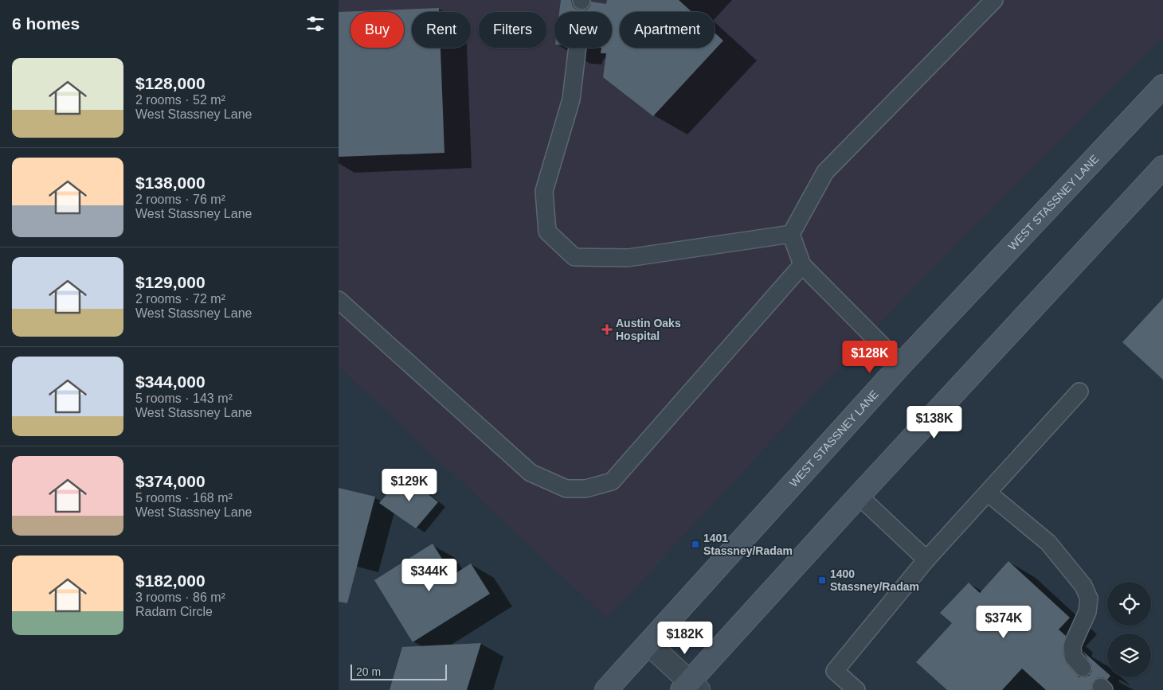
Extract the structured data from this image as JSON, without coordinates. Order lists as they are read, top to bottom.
{
  "streets": {
    "main road": ["WEST STASSNEY LANE"]
  },
  "places": {
    "health": ["Austin Oaks Hospital"],
    "transit": ["1401 Stassney/Radam", "1400 Stassney/Radam"]
  },
  "scale_bar": "20 m",
  "page": {
    "heading": "6 homes",
    "chip": [
      "Buy",
      "Rent",
      "Filters",
      "New",
      "Apartment"
    ],
    "list": [
      {
        "name": "$128,000",
        "note": "2 rooms · 52 m² · West Stassney Lane"
      },
      {
        "name": "$138,000",
        "note": "2 rooms · 76 m² · West Stassney Lane"
      },
      {
        "name": "$129,000",
        "note": "2 rooms · 72 m² · West Stassney Lane"
      },
      {
        "name": "$344,000",
        "note": "5 rooms · 143 m² · West Stassney Lane"
      },
      {
        "name": "$374,000",
        "note": "5 rooms · 168 m² · West Stassney Lane"
      },
      {
        "name": "$182,000",
        "note": "3 rooms · 86 m² · Radam Circle"
      }
    ],
    "price": [
      "$128K",
      "$138K",
      "$129K",
      "$344K",
      "$374K",
      "$182K"
    ],
    "scale": "20 m"
  }
}
